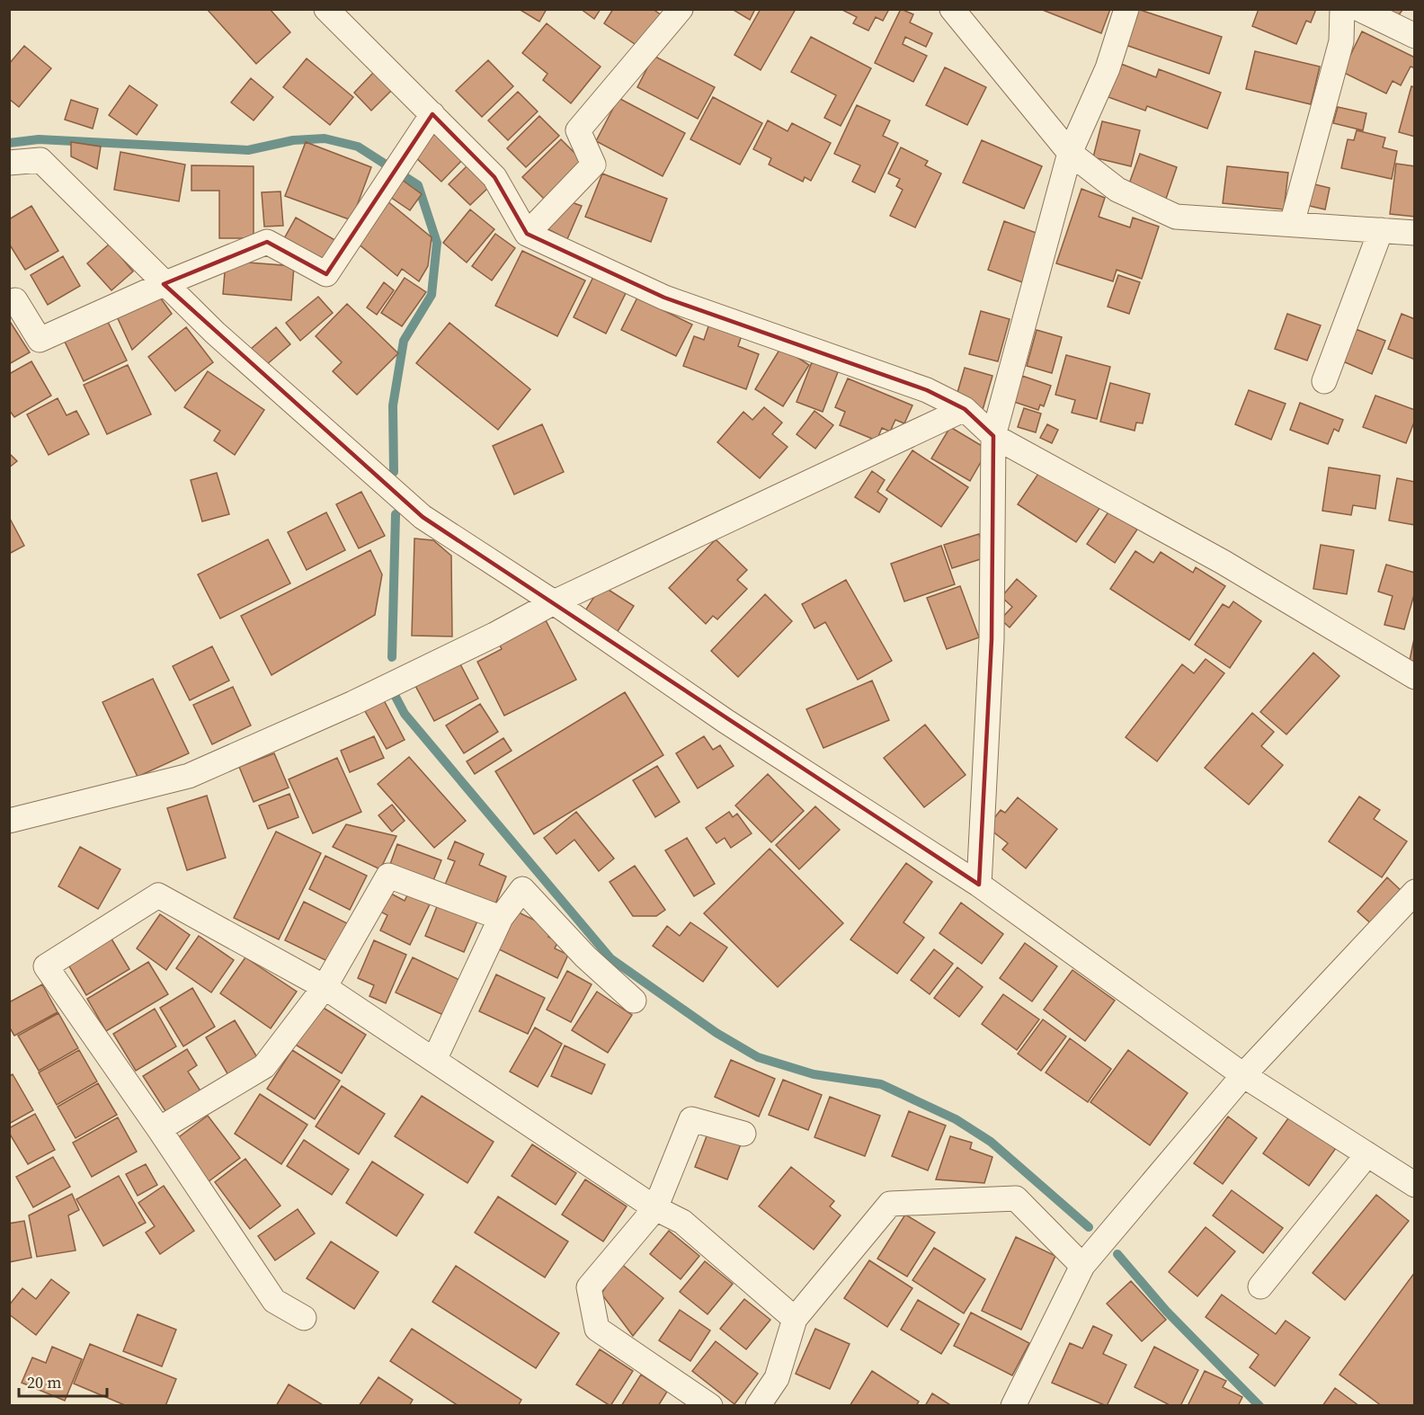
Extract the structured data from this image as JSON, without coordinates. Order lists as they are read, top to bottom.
{
  "scale_bar": "20 m"
}
